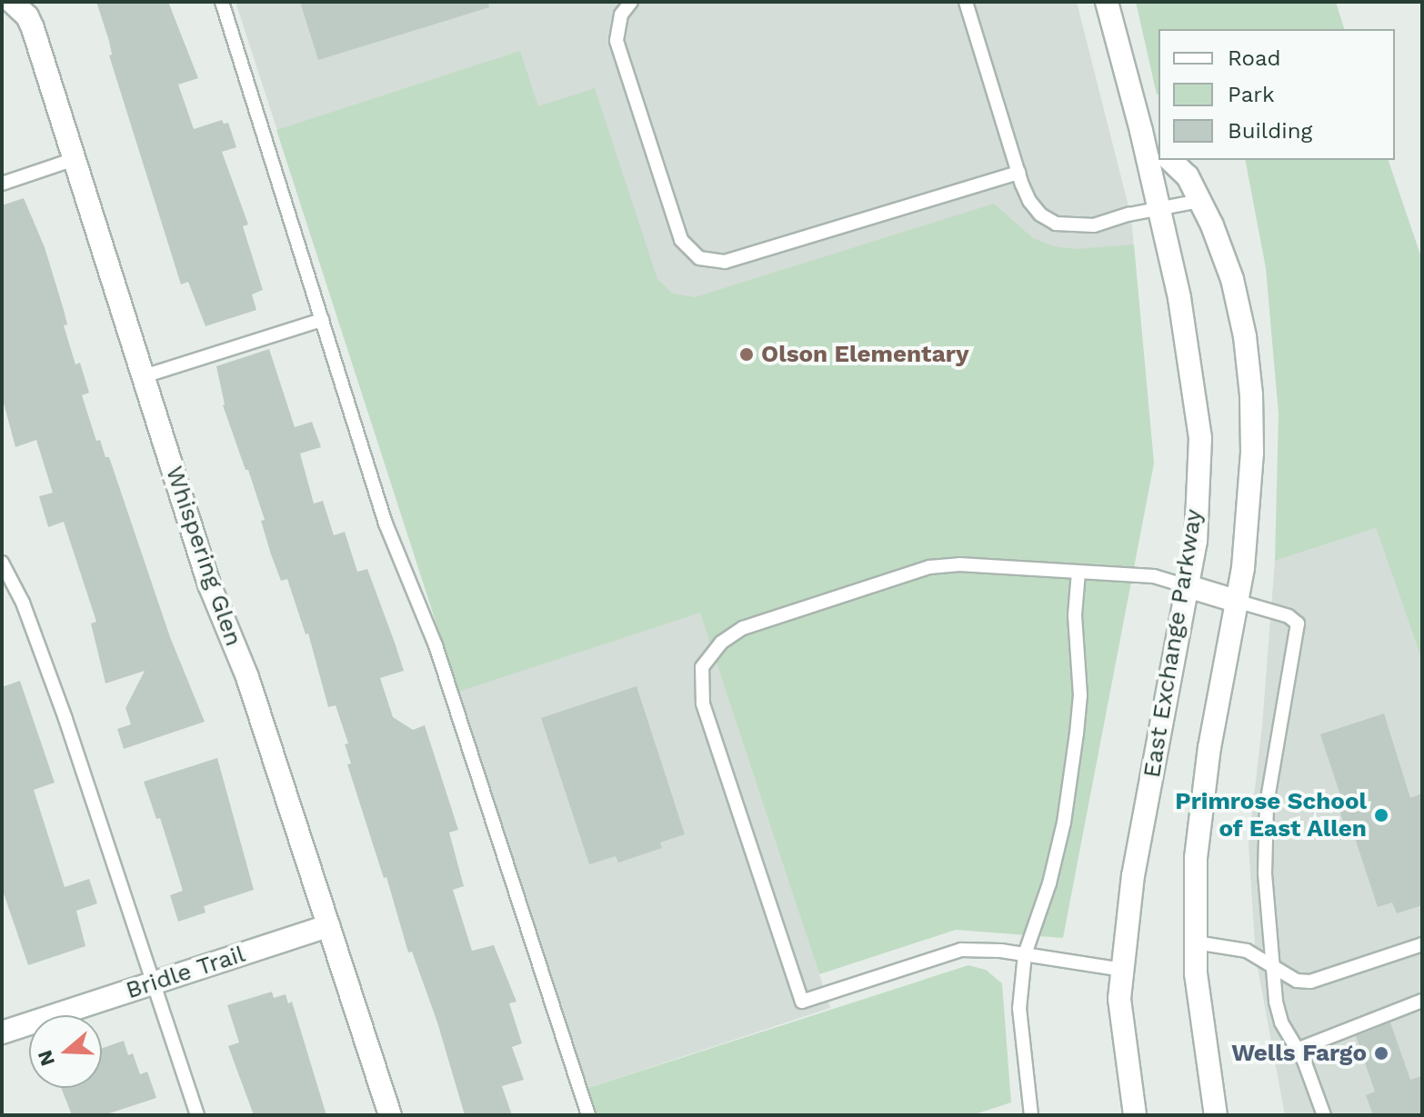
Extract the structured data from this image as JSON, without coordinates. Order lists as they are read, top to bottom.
{
  "streets": {
    "street": ["Whispering Glen", "East Exchange Parkway", "Bridle Trail"]
  },
  "crossings": [
    ["Whispering Glen", "Bridle Trail"]
  ],
  "places": ["Olson Elementary", "Primrose School of East Allen", "Wells Fargo"],
  "legend": ["Road", "Park", "Building"],
  "north": "left"
}
